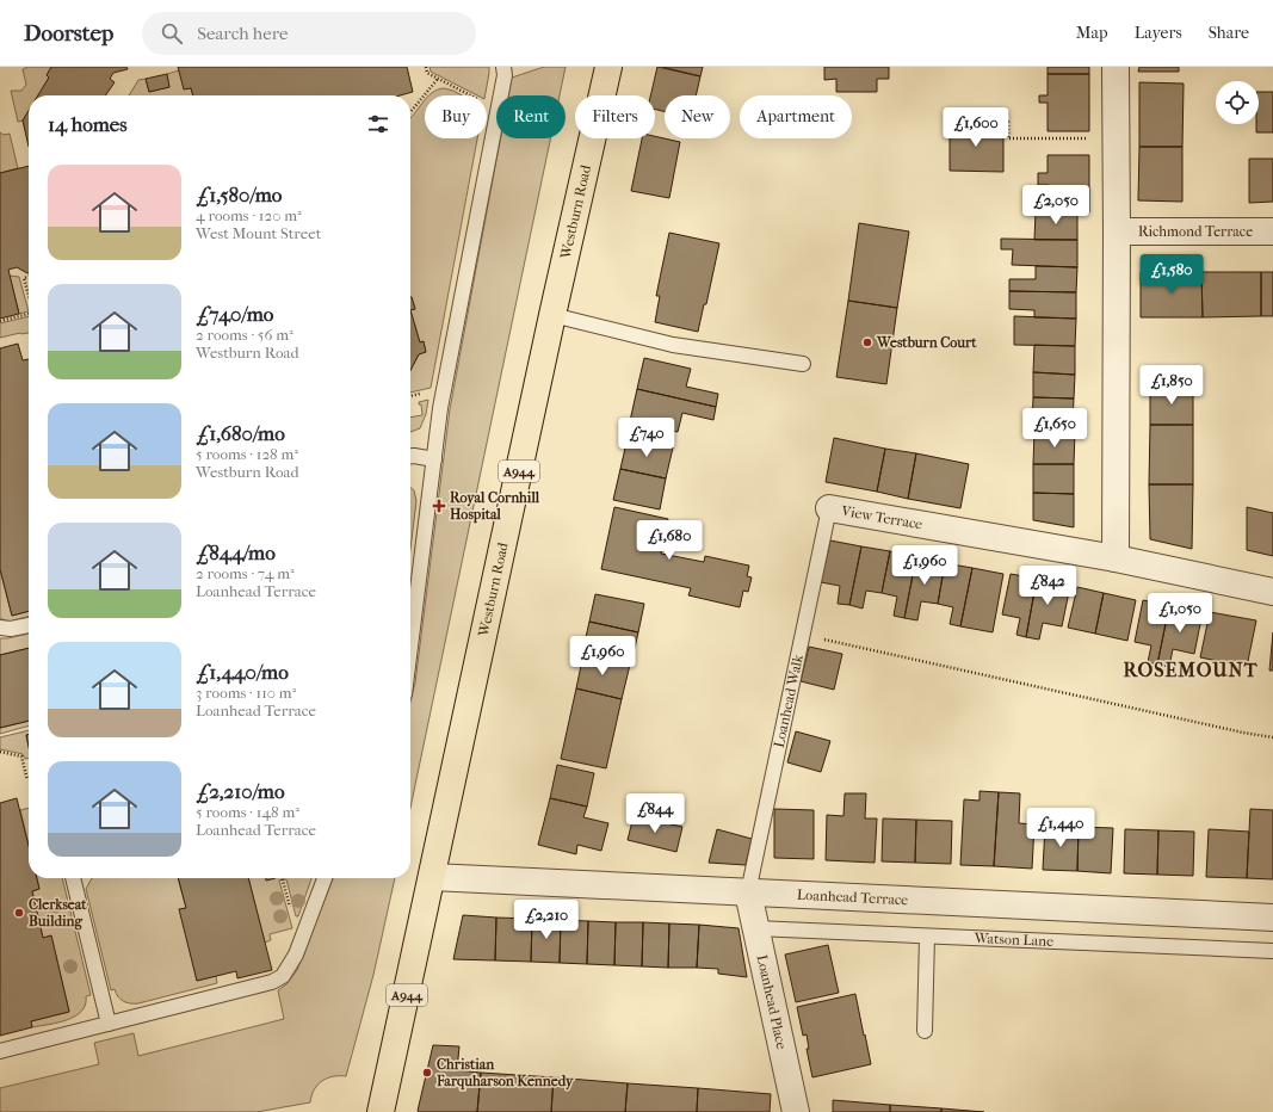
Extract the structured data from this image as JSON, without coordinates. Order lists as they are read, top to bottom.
{
  "streets": {
    "main road": ["Westburn Road", "A944"],
    "street": [
      "Richmond Terrace",
      "View Terrace",
      "Loanhead Terrace",
      "Loanhead Place"
    ],
    "lane": ["Loanhead Walk", "Watson Lane"]
  },
  "crossings": [
    ["Westburn Road", "Loanhead Terrace"],
    ["View Terrace", "Loanhead Walk"],
    ["Loanhead Walk", "Loanhead Terrace"],
    ["Loanhead Walk", "Loanhead Place"],
    ["Loanhead Terrace", "Loanhead Place"],
    ["Watson Lane", "Loanhead Place"]
  ],
  "districts": ["ROSEMOUNT"],
  "places": {
    "other": ["Westburn Court", "Clerkseat Building", "Christian Farquharson Kennedy"],
    "health": ["Royal Cornhill Hospital"]
  },
  "page": {
    "header": "Doorstep",
    "search": "Search here",
    "nav": ["Map", "Layers", "Share"],
    "chip": [
      "Buy",
      "Rent",
      "Filters",
      "New",
      "Apartment"
    ],
    "heading": "14 homes",
    "price": [
      "£1,600",
      "£2,050",
      "£1,580",
      "£1,850",
      "£1,650",
      "£740",
      "£1,680",
      "£1,960",
      "£842",
      "£1,050",
      "£1,960",
      "£844",
      "£1,440",
      "£2,210"
    ],
    "list": [
      {
        "name": "£1,580/mo",
        "note": "4 rooms · 120 m² · West Mount Street"
      },
      {
        "name": "£740/mo",
        "note": "2 rooms · 56 m² · Westburn Road"
      },
      {
        "name": "£1,680/mo",
        "note": "5 rooms · 128 m² · Westburn Road"
      },
      {
        "name": "£844/mo",
        "note": "2 rooms · 74 m² · Loanhead Terrace"
      },
      {
        "name": "£1,440/mo",
        "note": "3 rooms · 110 m² · Loanhead Terrace"
      },
      {
        "name": "£2,210/mo",
        "note": "5 rooms · 148 m² · Loanhead Terrace"
      }
    ]
  }
}
